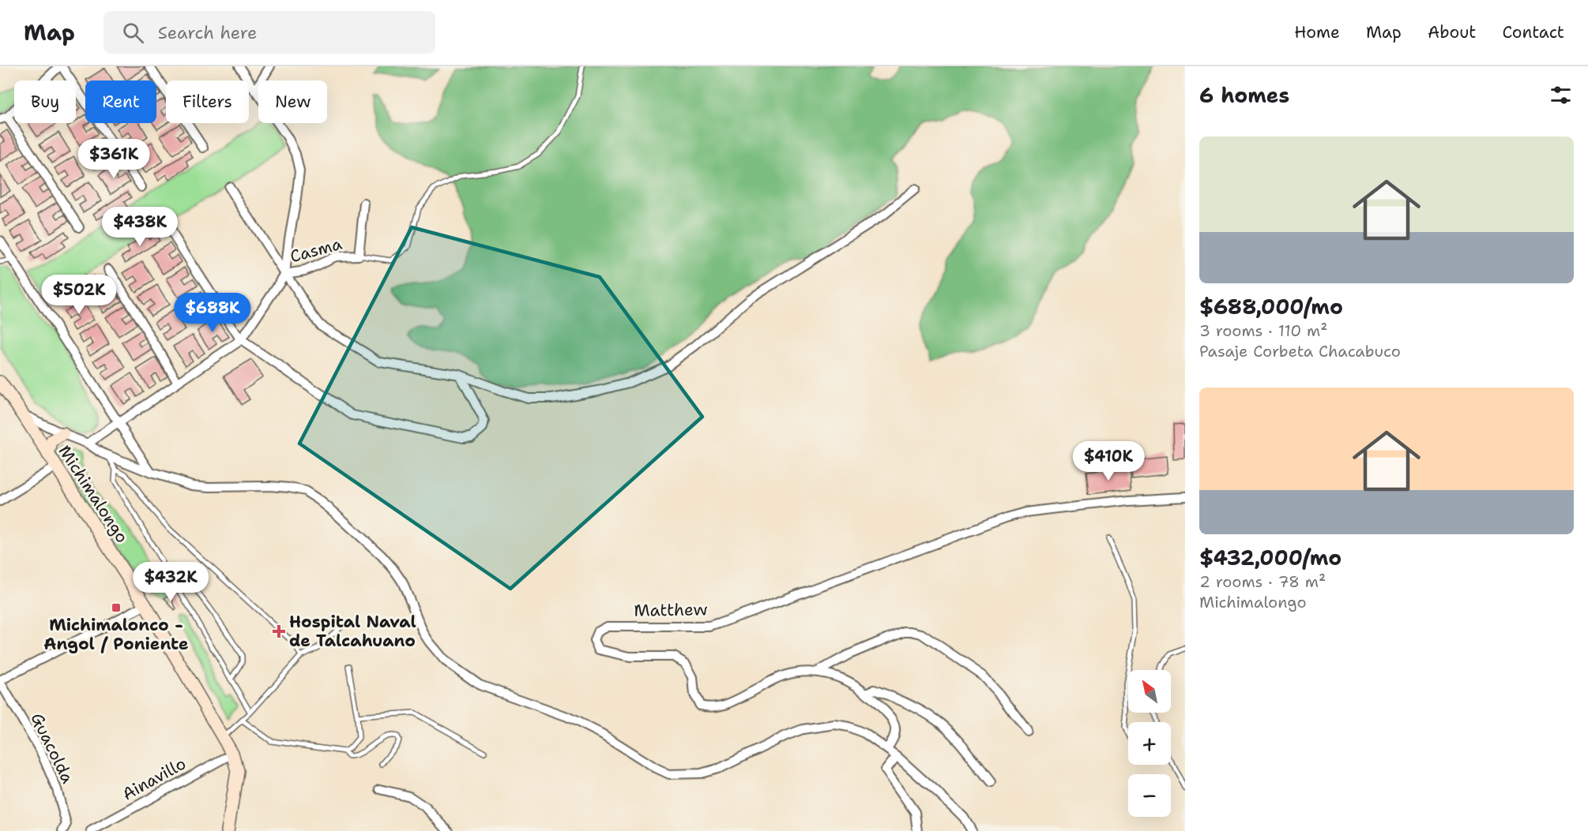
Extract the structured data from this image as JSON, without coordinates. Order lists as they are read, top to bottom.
{
  "streets": {
    "main road": ["Michimalongo"],
    "street": [
      "Casma",
      "Matthew",
      "Guacolda",
      "Ainavillo"
    ]
  },
  "crossings": [
    ["Michimalongo", "Ainavillo"]
  ],
  "places": {
    "transit": ["Michimalonco - Angol / Poniente"],
    "health": ["Hospital Naval de Talcahuano"]
  },
  "north": "top left",
  "page": {
    "header": "Map",
    "search": "Search here",
    "nav": [
      "Home",
      "Map",
      "About",
      "Contact"
    ],
    "heading": "6 homes",
    "chip": [
      "Buy",
      "Rent",
      "Filters",
      "New"
    ],
    "list": [
      {
        "name": "$688,000/mo",
        "note": "3 rooms · 110 m² · Pasaje Corbeta Chacabuco"
      },
      {
        "name": "$432,000/mo",
        "note": "2 rooms · 78 m² · Michimalongo"
      }
    ],
    "price": [
      "$361K",
      "$438K",
      "$502K",
      "$688K",
      "$410K",
      "$432K"
    ],
    "map_buttons": ["+", "−"]
  }
}
